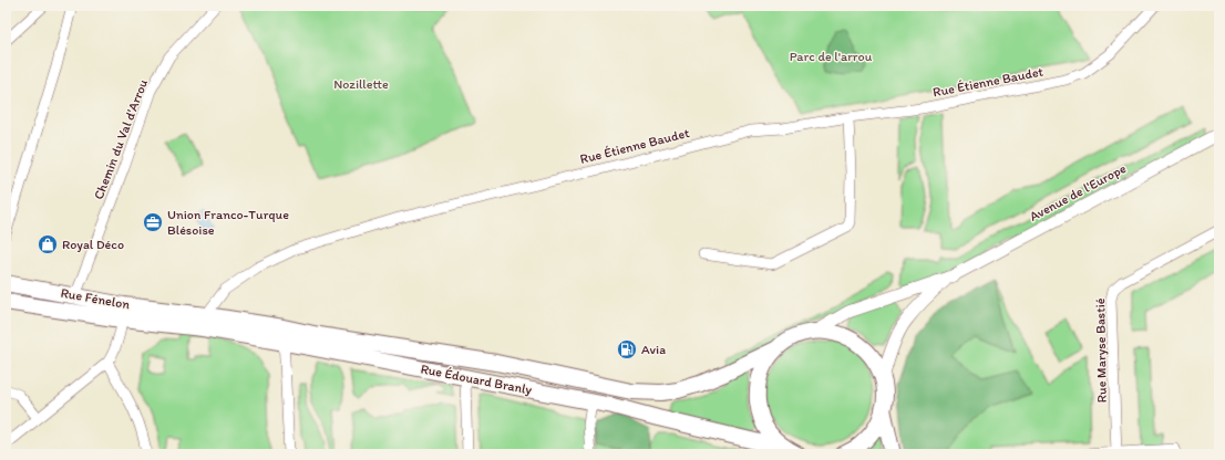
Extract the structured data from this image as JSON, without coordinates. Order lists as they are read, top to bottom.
{
  "streets": {
    "main road": ["Rue Fénelon", "Rue Édouard Branly"],
    "street": [
      "Rue Étienne Baudet",
      "Chemin du Val d'Arrou",
      "Avenue de l'Europe",
      "Rue Maryse Bastié"
    ]
  },
  "crossings": [
    ["Rue Étienne Baudet", "Rue Édouard Branly"],
    ["Chemin du Val d'Arrou", "Rue Fénelon"],
    ["Rue Fénelon", "Rue Édouard Branly"]
  ],
  "parks": ["Parc de l'arrou", "Nozillette"],
  "places": {
    "office": ["Union Franco-Turque Blésoise"],
    "shop": ["Royal Déco"],
    "fuel station": ["Avia"]
  }
}
